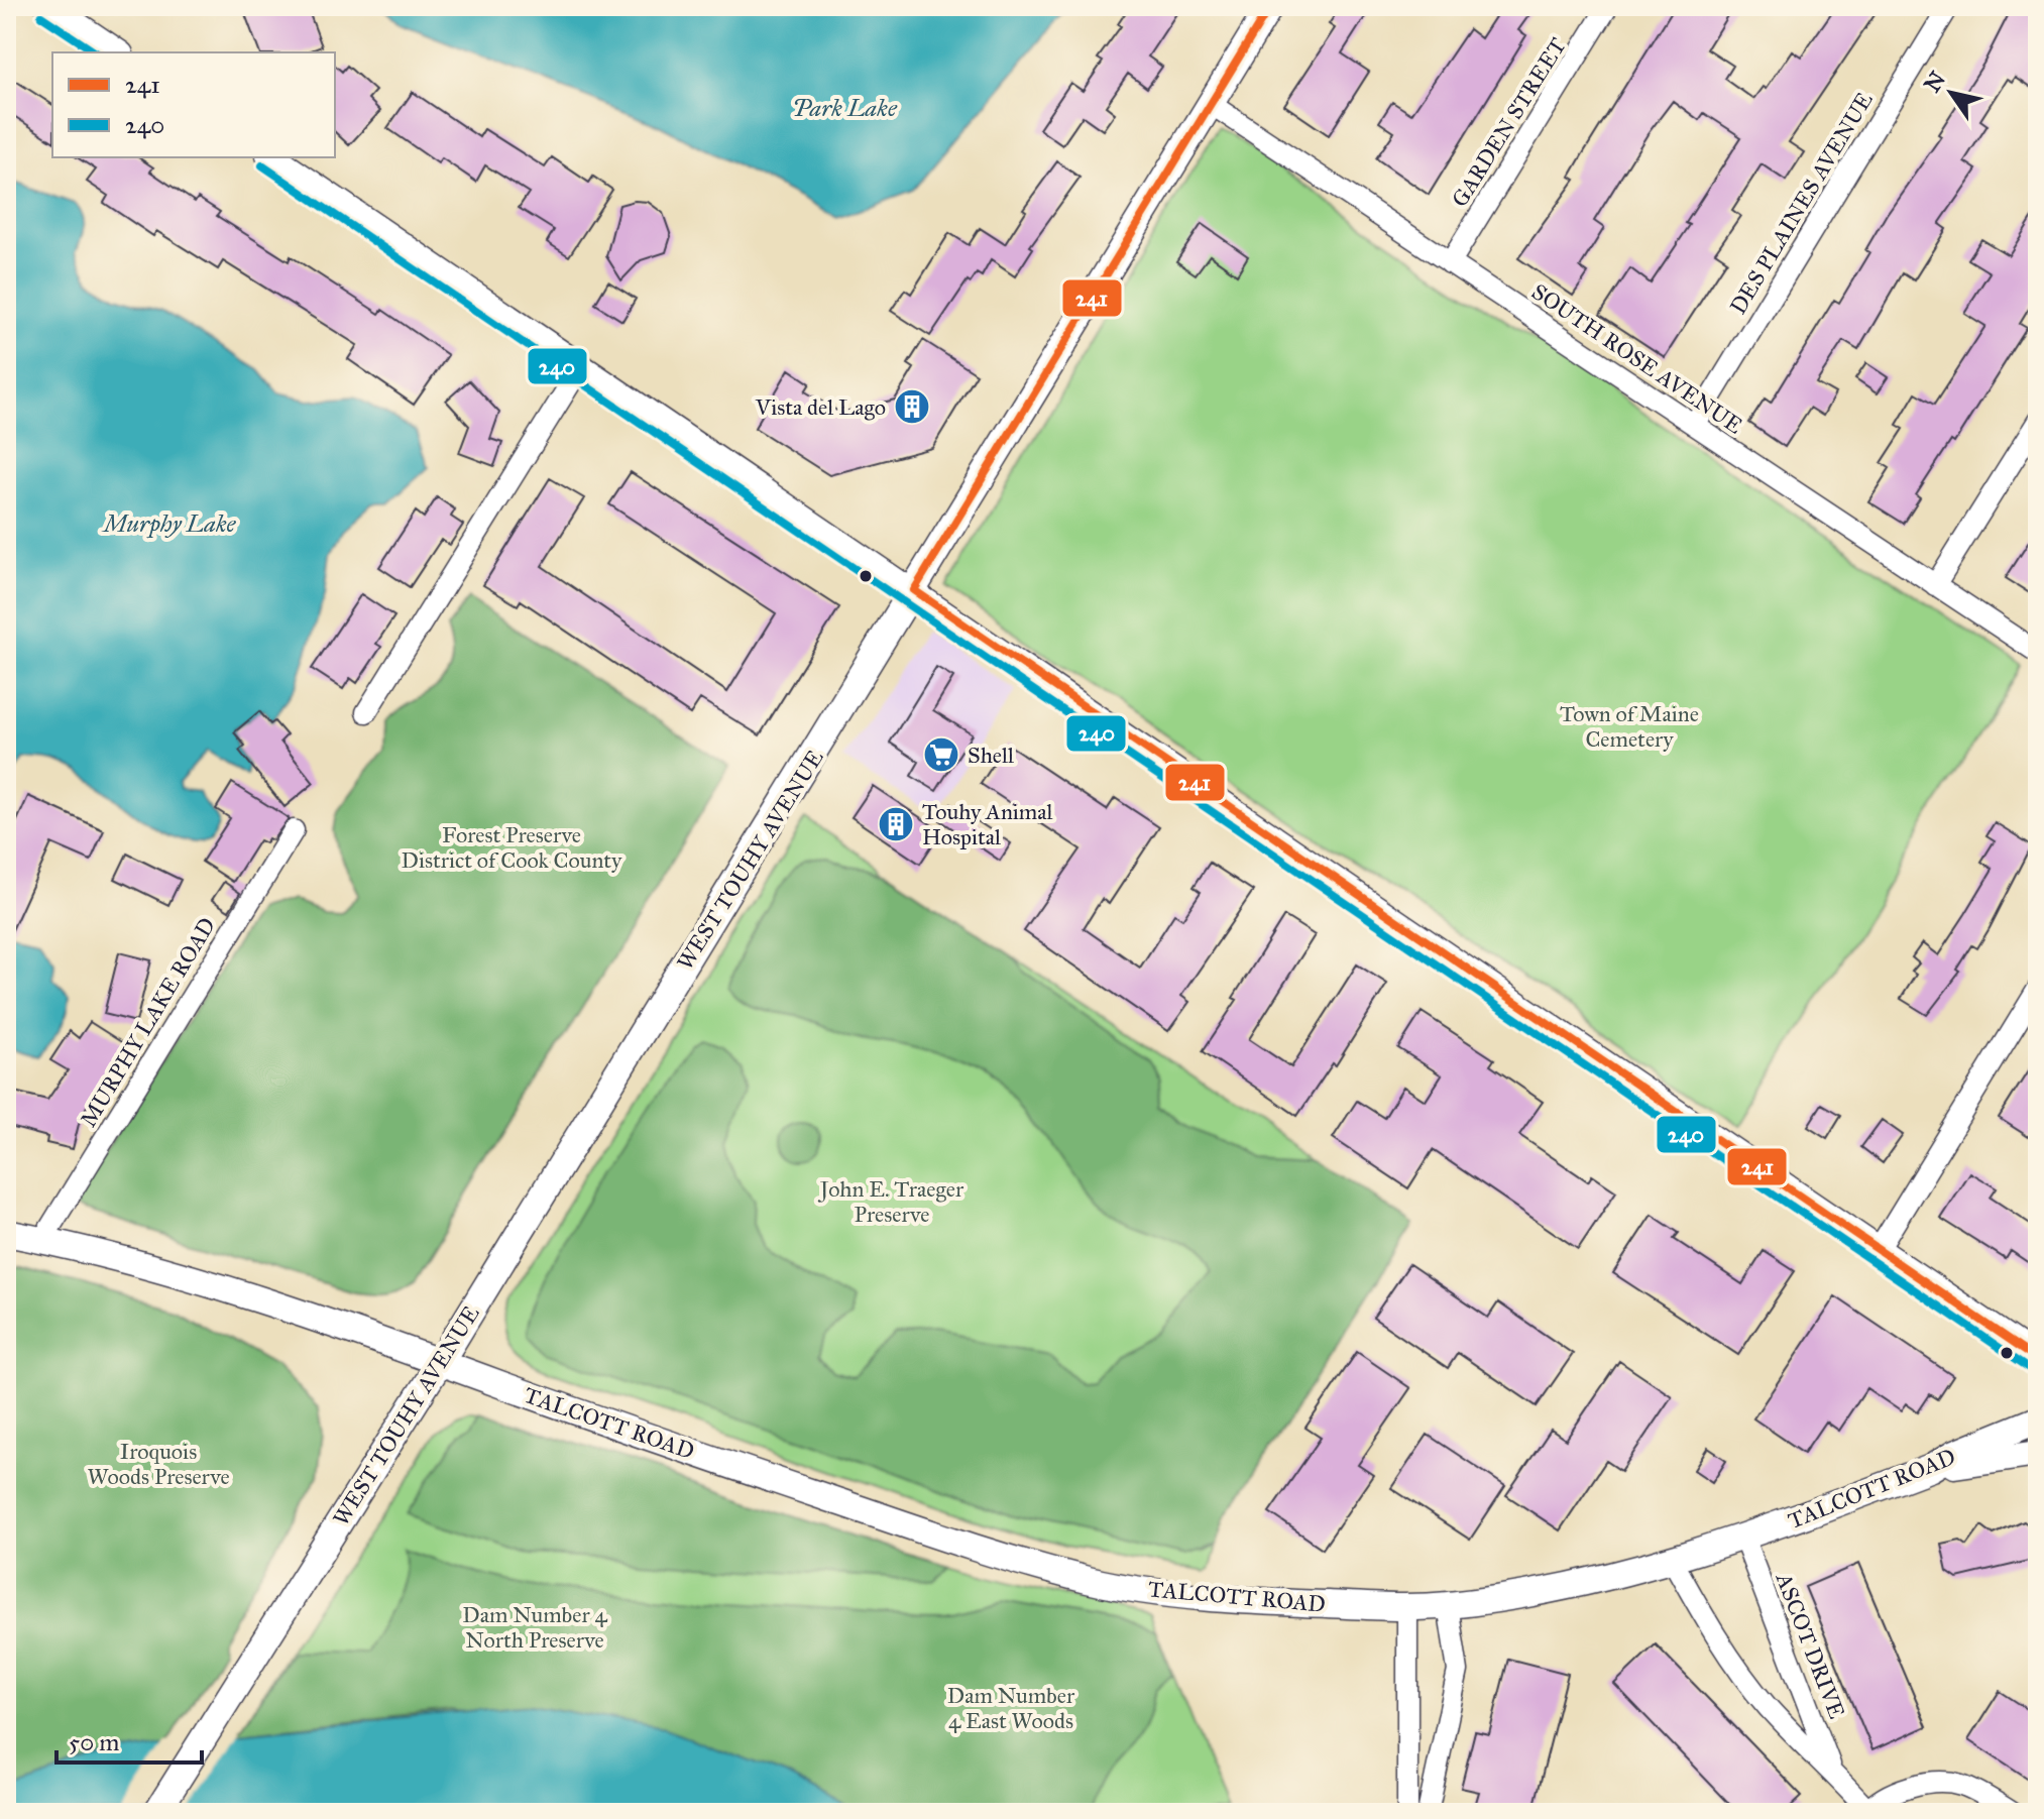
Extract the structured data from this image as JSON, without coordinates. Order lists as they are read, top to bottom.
{
  "streets": {
    "main road": ["WEST TOUHY AVENUE", "TALCOTT ROAD"],
    "street": [
      "GARDEN STREET",
      "DES PLAINES AVENUE",
      "SOUTH ROSE AVENUE",
      "MURPHY LAKE ROAD",
      "ASCOT DRIVE"
    ]
  },
  "crossings": [
    ["GARDEN STREET", "SOUTH ROSE AVENUE"],
    ["DES PLAINES AVENUE", "SOUTH ROSE AVENUE"],
    ["SOUTH ROSE AVENUE", "WEST TOUHY AVENUE"],
    ["WEST TOUHY AVENUE", "TALCOTT ROAD"],
    ["MURPHY LAKE ROAD", "TALCOTT ROAD"],
    ["TALCOTT ROAD", "ASCOT DRIVE"]
  ],
  "water": ["Park Lake", "Murphy Lake"],
  "parks": [
    "Town of Maine Cemetery",
    "Forest Preserve District of Cook County",
    "John E. Traeger Preserve",
    "Iroquois Woods Preserve",
    "Dam Number 4 North Preserve",
    "Dam Number 4 East Woods"
  ],
  "places": {
    "building": ["Vista del Lago", "Touhy Animal Hospital"],
    "supermarket": ["Shell"]
  },
  "lines": ["transit line 241", "transit line 240"],
  "legend": ["241", "240"],
  "scale_bar": "50 m",
  "north": "top left"
}
